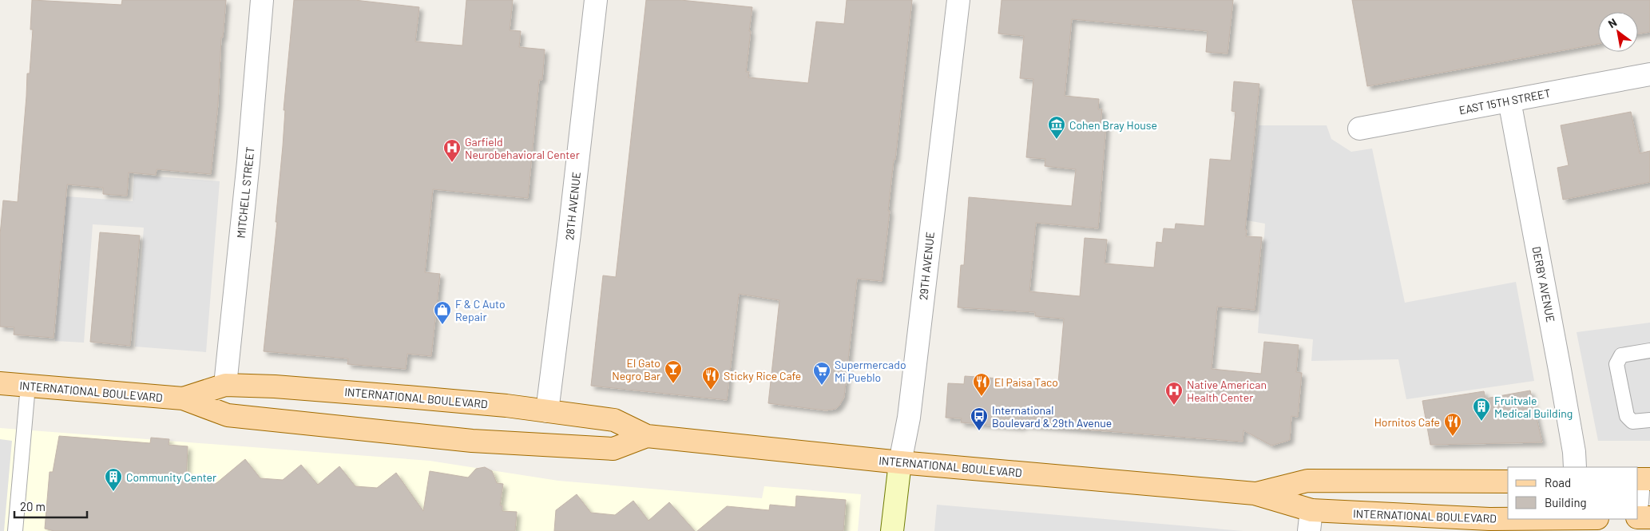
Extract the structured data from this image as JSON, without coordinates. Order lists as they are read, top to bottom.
{
  "streets": {
    "main road": ["29TH AVENUE", "INTERNATIONAL BOULEVARD"],
    "street": [
      "EAST 15TH STREET",
      "MITCHELL STREET",
      "28TH AVENUE",
      "DERBY AVENUE"
    ]
  },
  "crossings": [
    ["EAST 15TH STREET", "DERBY AVENUE"],
    ["MITCHELL STREET", "INTERNATIONAL BOULEVARD"],
    ["28TH AVENUE", "INTERNATIONAL BOULEVARD"],
    ["29TH AVENUE", "INTERNATIONAL BOULEVARD"]
  ],
  "places": {
    "museum": ["Cohen Bray House"],
    "hospital": ["Garfield Neurobehavioral Center", "Native American Health Center"],
    "shop": ["F & C Auto Repair"],
    "bar": ["El Gato Negro Bar"],
    "supermarket": ["Supermercado Mi Pueblo"],
    "restaurant": ["Sticky Rice Cafe", "El Paisa Taco", "Hornitos Cafe"],
    "building": ["Fruitvale Medical Building", "Community Center"],
    "bus stop": ["International Boulevard & 29th Avenue"]
  },
  "legend": ["Road", "Building"],
  "scale_bar": "20 m",
  "north": "top left"
}
